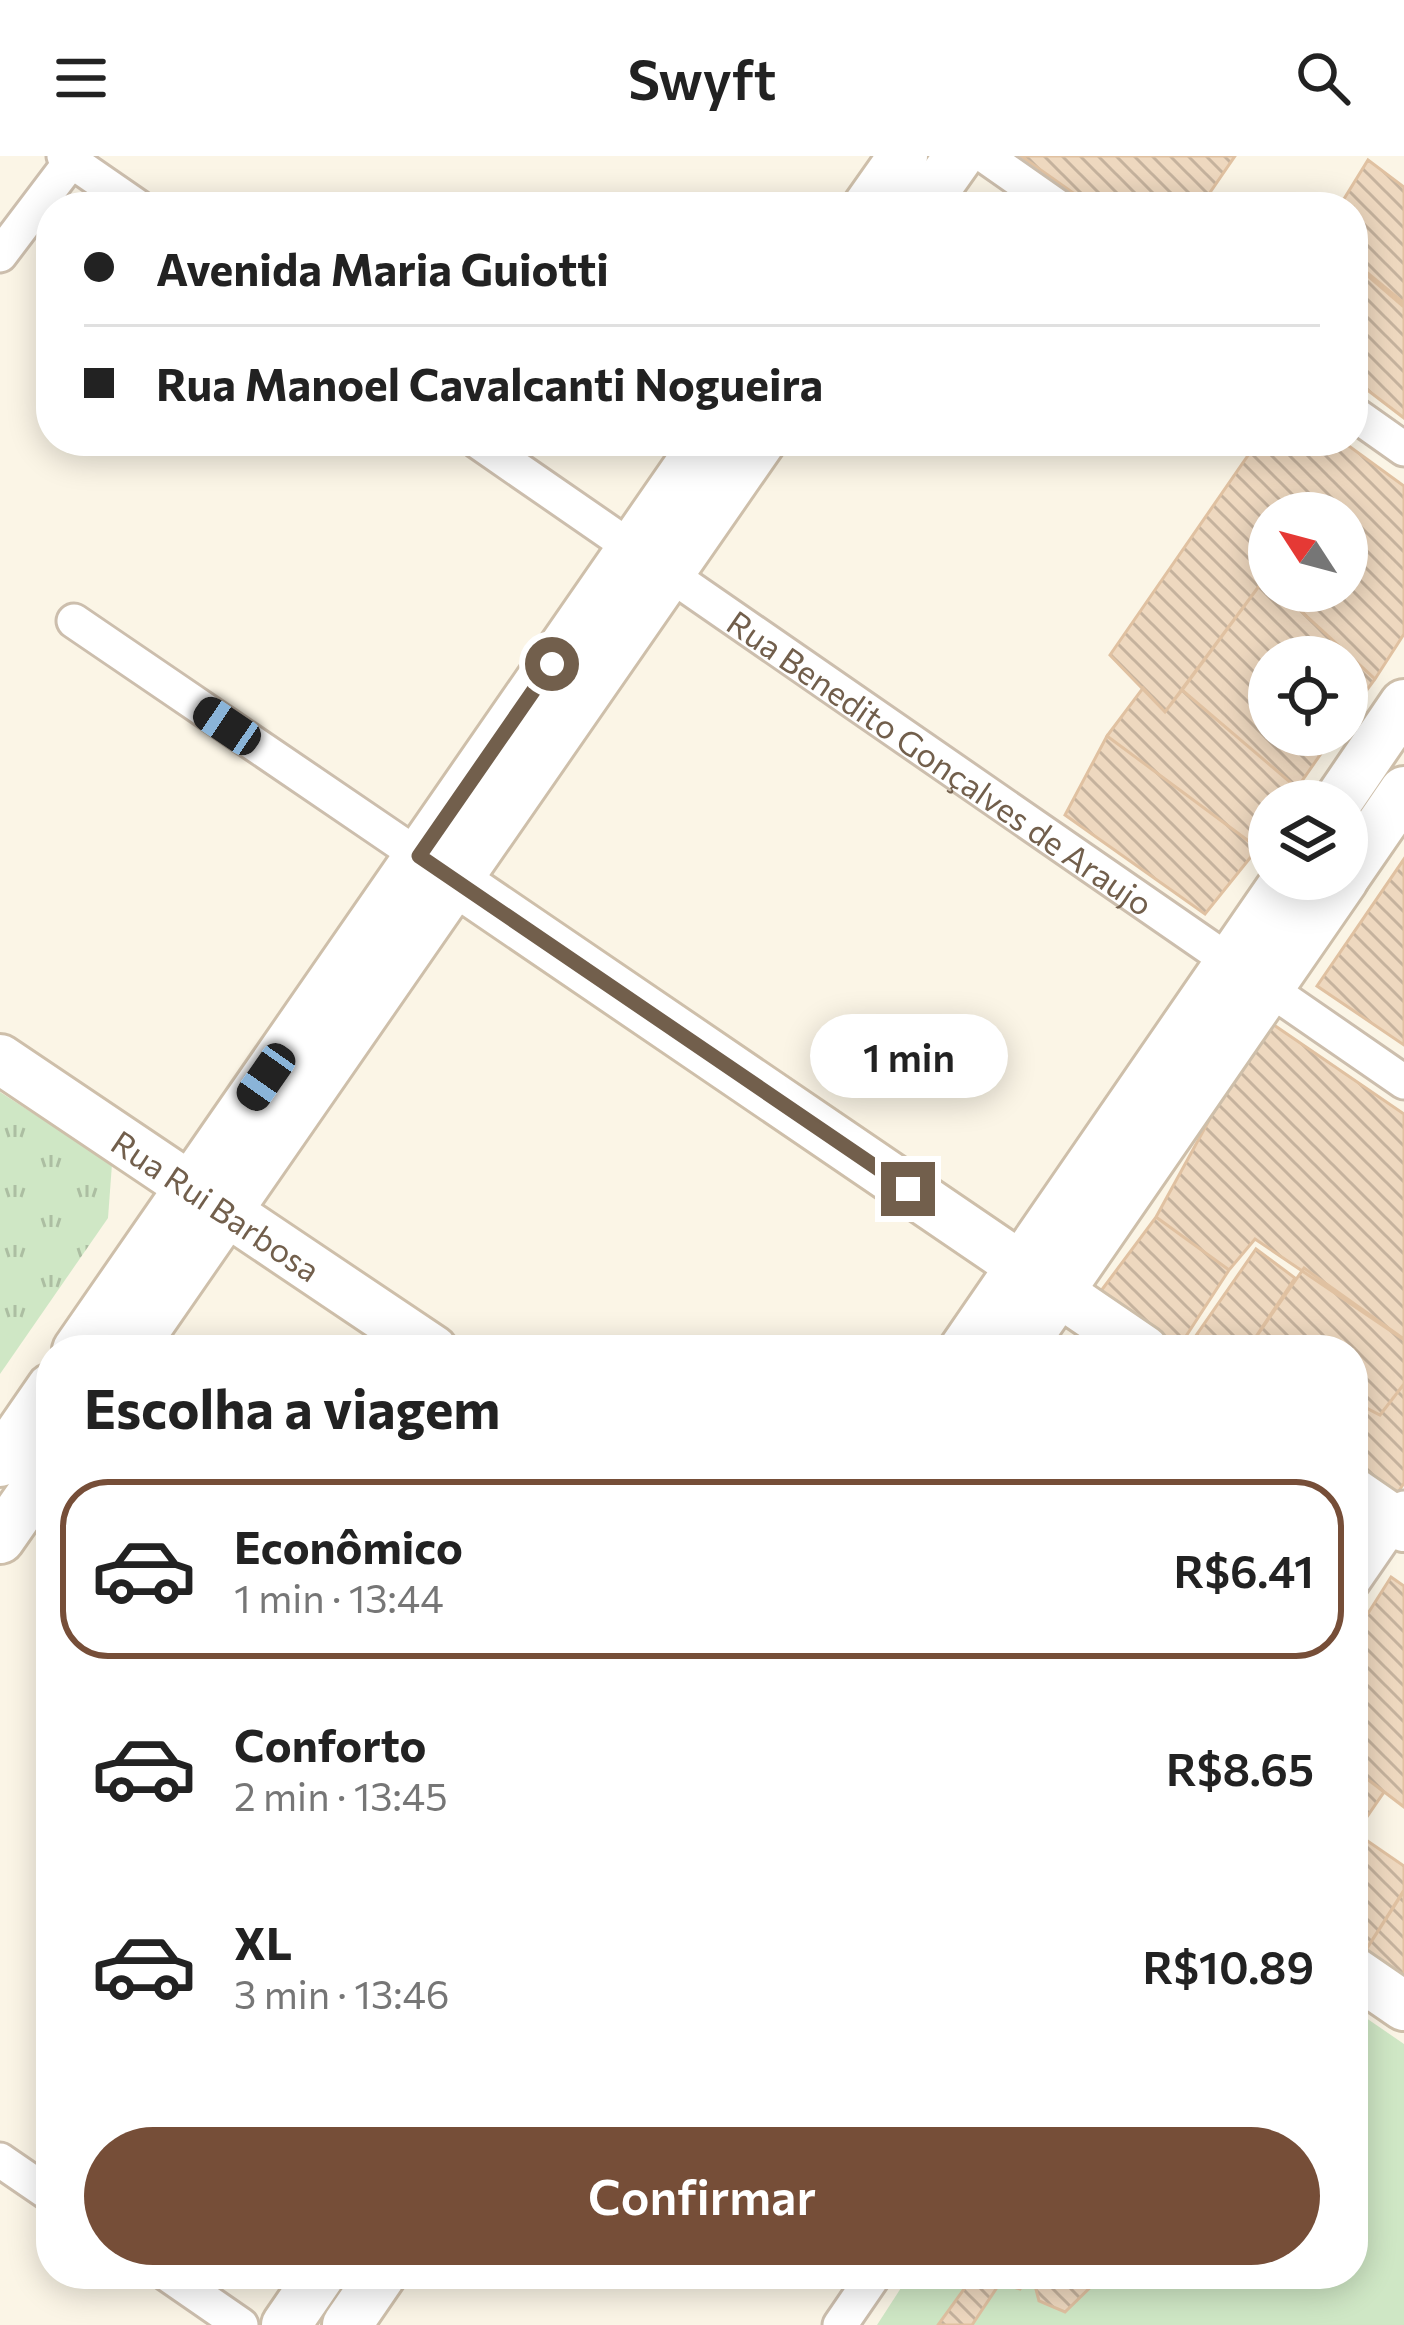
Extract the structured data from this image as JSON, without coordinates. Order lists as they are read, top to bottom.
{
  "streets": {
    "street": ["Rua Benedito Gonçalves de Araujo", "Rua Rui Barbosa"]
  },
  "north": "top left",
  "page": {
    "header": "Swyft",
    "banner": ["Avenida Maria Guiotti", "Rua Manoel Cavalcanti Nogueira"],
    "bubble": "1 min",
    "heading": "Escolha a viagem",
    "list": [
      {
        "name": "Econômico",
        "note": "1 min · 13:44",
        "value": "R$6.41"
      },
      {
        "name": "Conforto",
        "note": "2 min · 13:45",
        "value": "R$8.65"
      },
      {
        "name": "XL",
        "note": "3 min · 13:46",
        "value": "R$10.89"
      }
    ],
    "buttons": "Confirmar"
  }
}
